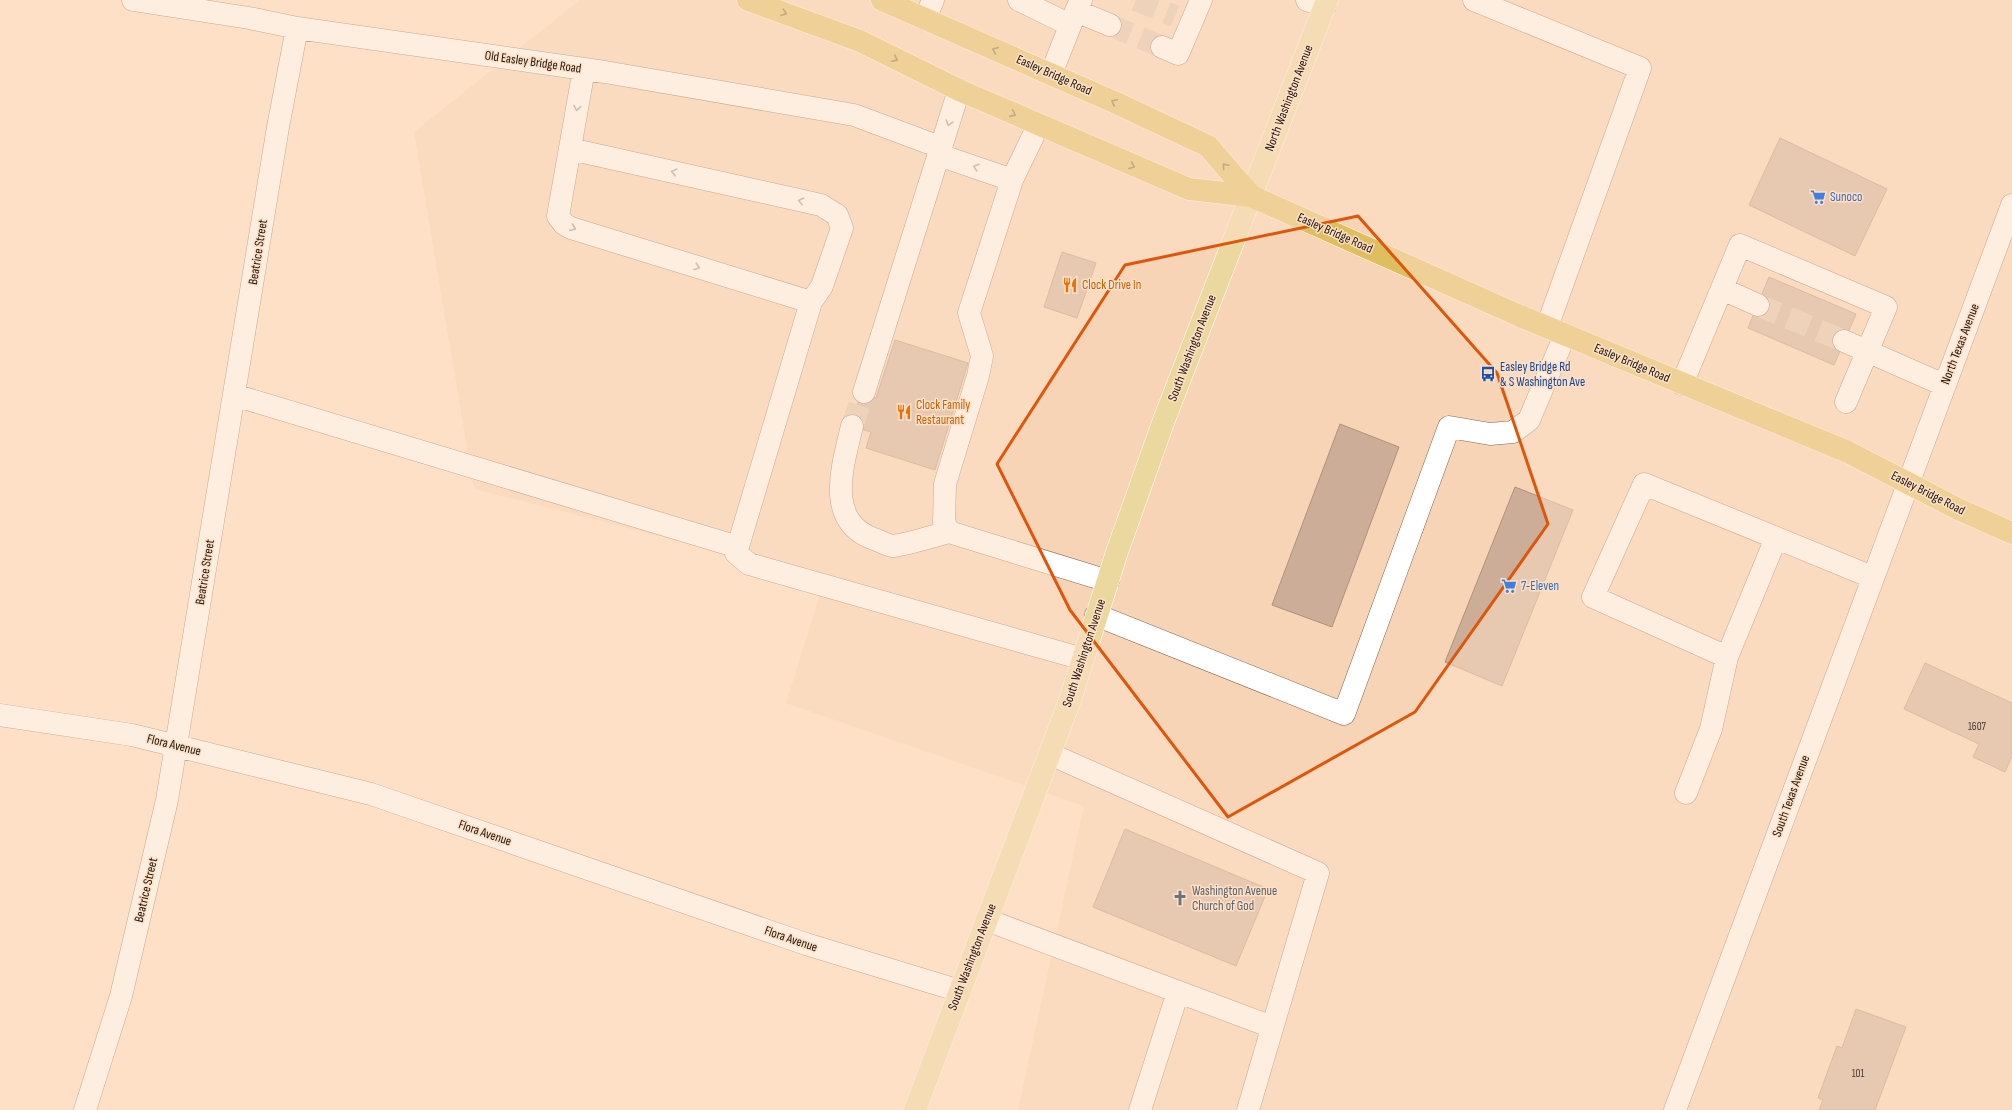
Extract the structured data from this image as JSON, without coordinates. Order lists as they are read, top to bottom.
{
  "streets": {
    "highway": ["Easley Bridge Road"],
    "main road": ["North Washington Avenue", "South Washington Avenue"],
    "street": [
      "Old Easley Bridge Road",
      "Beatrice Street",
      "North Texas Avenue",
      "Flora Avenue",
      "South Texas Avenue"
    ]
  },
  "crossings": [
    ["Old Easley Bridge Road", "Beatrice Street"],
    ["Easley Bridge Road", "North Washington Avenue"],
    ["Easley Bridge Road", "North Texas Avenue"],
    ["Easley Bridge Road", "South Washington Avenue"],
    ["Easley Bridge Road", "South Texas Avenue"],
    ["North Washington Avenue", "South Washington Avenue"],
    ["Beatrice Street", "Flora Avenue"],
    ["North Texas Avenue", "South Texas Avenue"],
    ["South Washington Avenue", "Flora Avenue"]
  ],
  "places": {
    "supermarket": ["Sunoco", "7-Eleven"],
    "restaurant": ["Clock Drive In", "Clock Family Restaurant"],
    "bus stop": ["Easley Bridge Rd & S Washington Ave"],
    "church": ["Washington Avenue Church of God"]
  },
  "house_numbers": ["1607", "101"]
}
